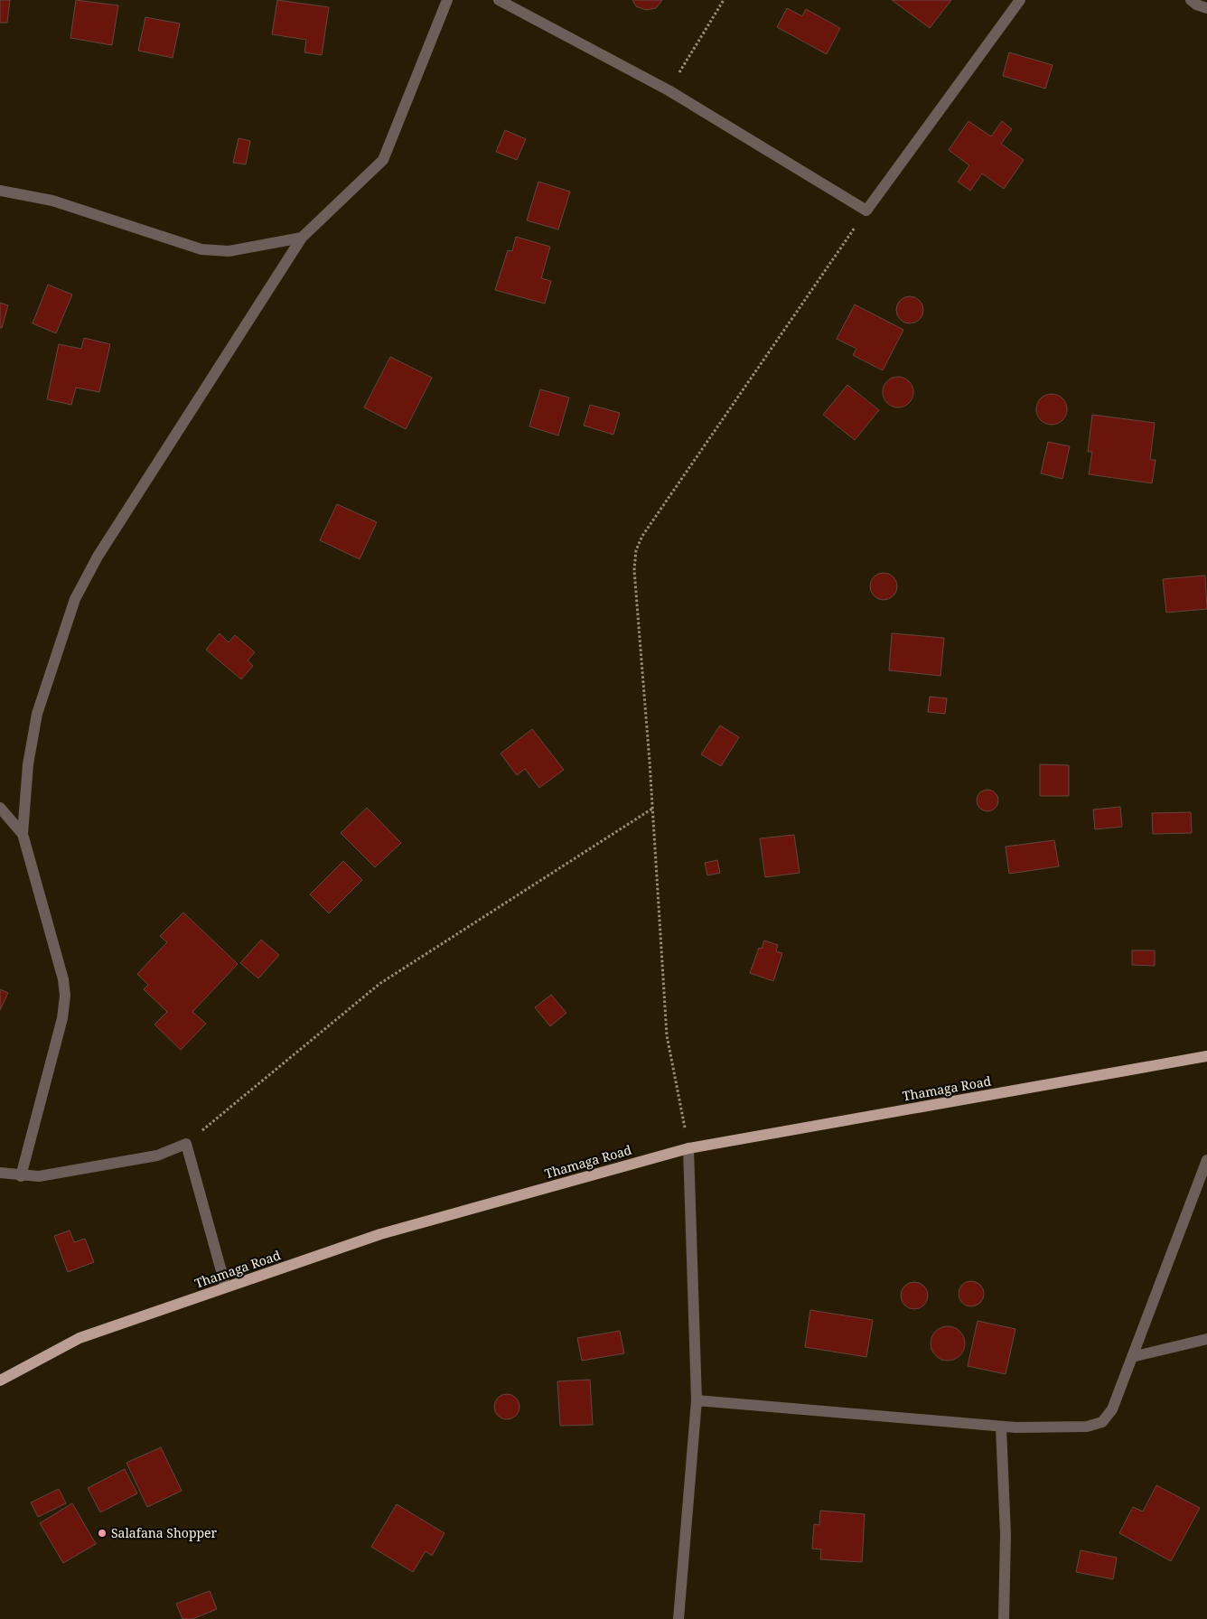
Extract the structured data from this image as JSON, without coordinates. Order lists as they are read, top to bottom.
{
  "streets": {
    "main road": ["Thamaga Road"]
  },
  "places": ["Salafana Shopper"]
}
